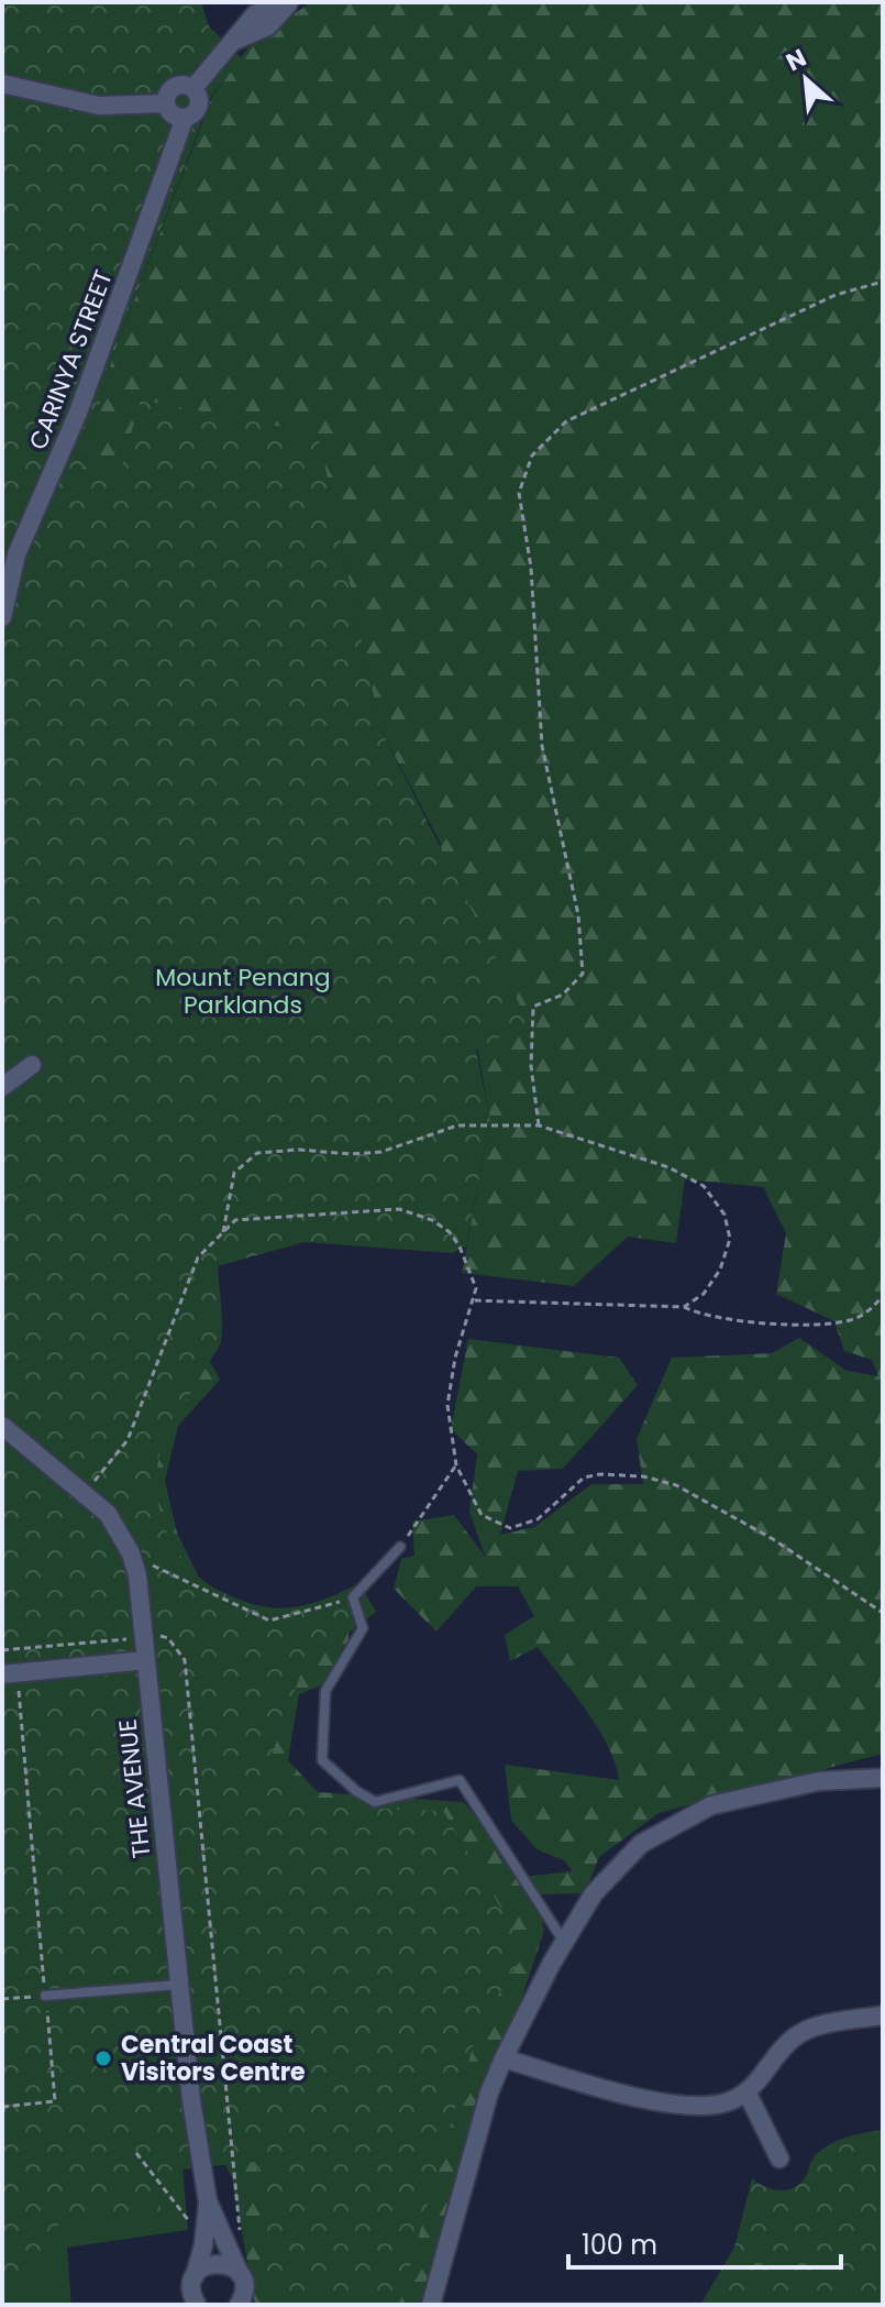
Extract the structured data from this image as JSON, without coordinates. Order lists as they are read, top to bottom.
{
  "streets": {
    "street": ["CARINYA STREET", "THE AVENUE"]
  },
  "parks": ["Mount Penang Parklands"],
  "places": ["Central Coast Visitors Centre"],
  "scale_bar": "100 m",
  "north": "top left"
}
